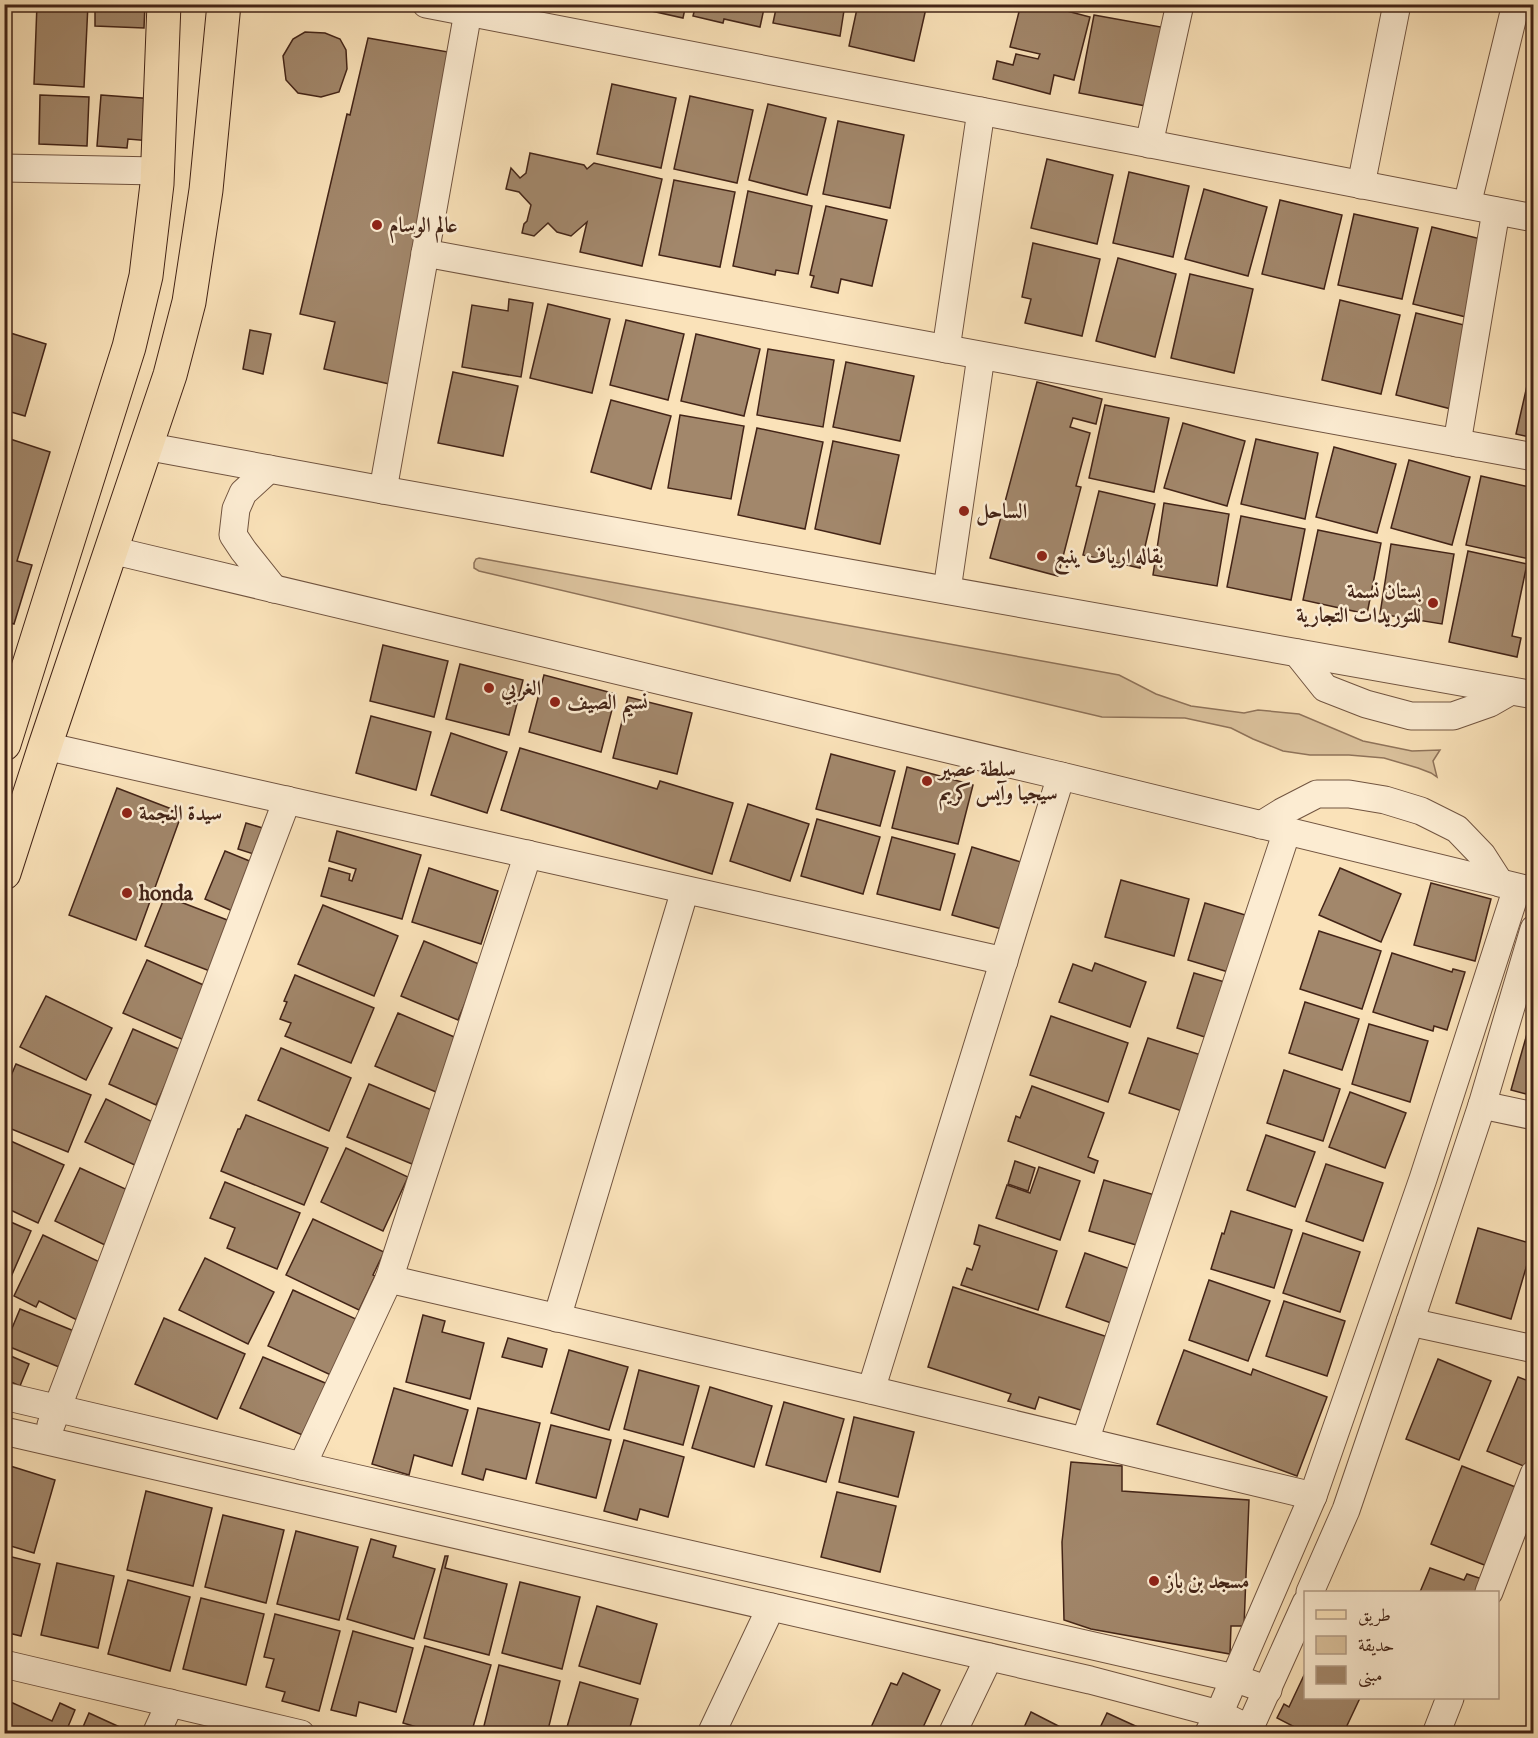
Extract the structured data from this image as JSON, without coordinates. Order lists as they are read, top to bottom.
{
  "places": [
    "عالم الوسام",
    "الساحل",
    "بقاله ارياف ينبع",
    "بستان نسمة للتوريدات التجارية",
    "الغربي",
    "نسيم الصيف",
    "سلطة عصير سيجيا وآيس كريم",
    "سيدة النجمة",
    "honda",
    "مسجد بن باز"
  ],
  "legend": ["طريق", "حديقة", "مبنى"]
}
